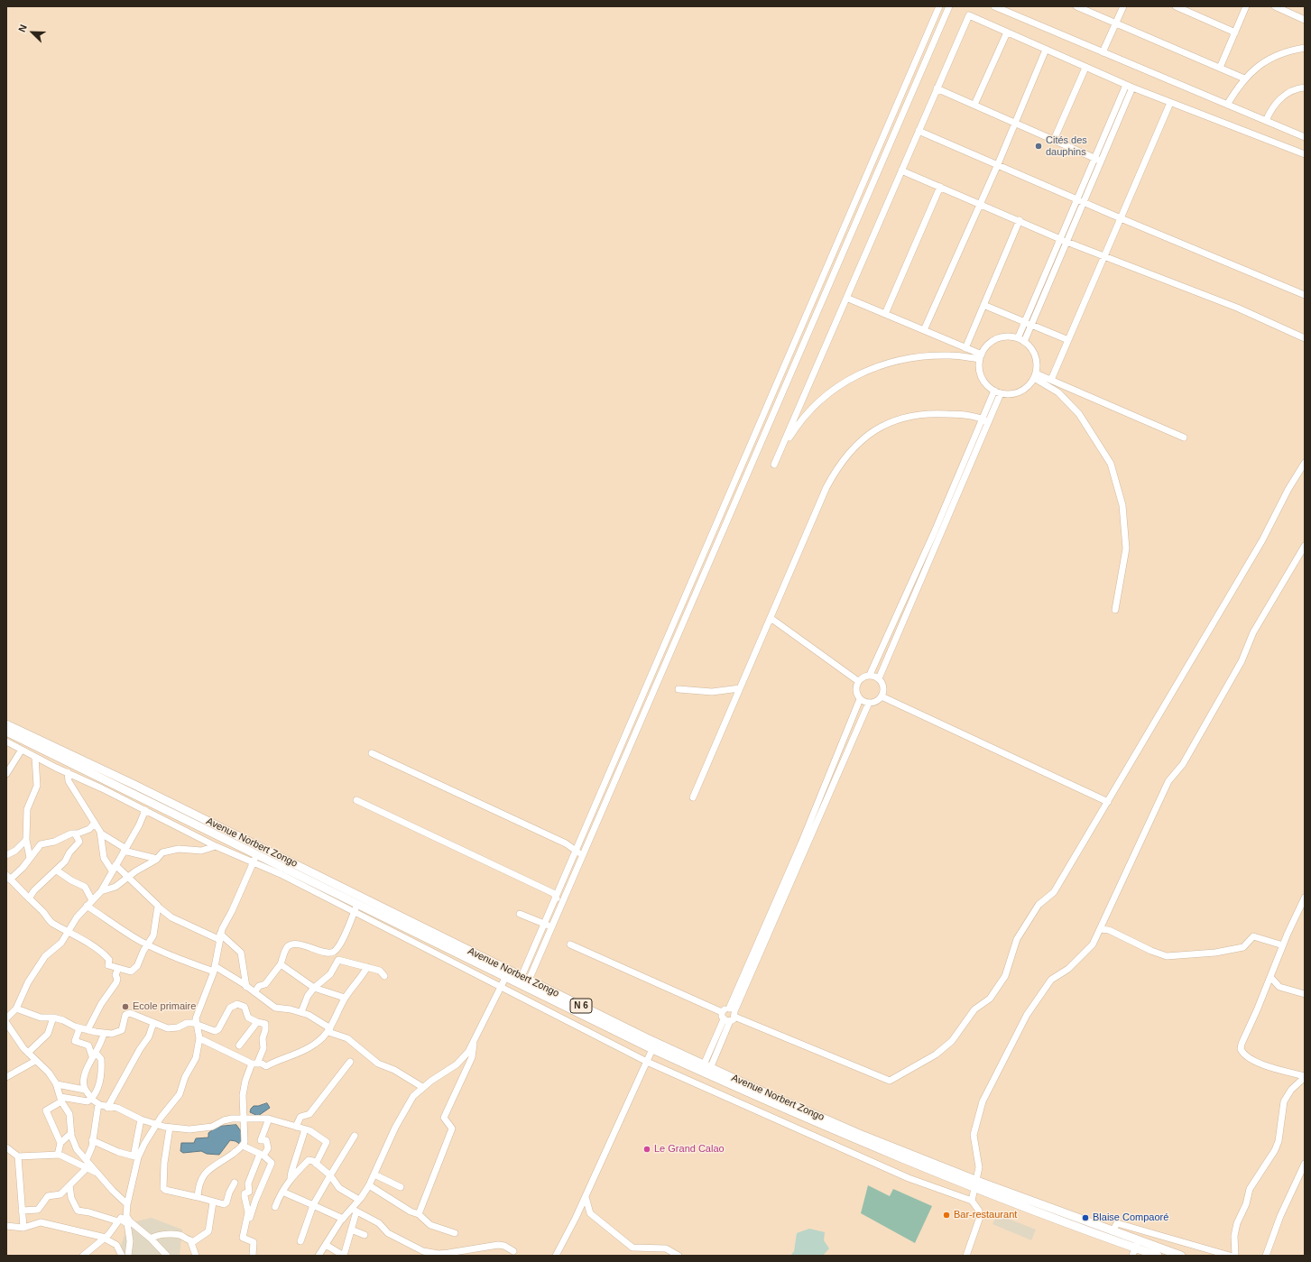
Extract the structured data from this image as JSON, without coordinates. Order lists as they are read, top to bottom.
{
  "streets": {
    "main road": ["Avenue Norbert Zongo", "N 6"]
  },
  "crossings": [
    ["Avenue Norbert Zongo", "N 6"]
  ],
  "places": [
    "Cités des dauphins",
    "Ecole primaire",
    "Le Grand Calao",
    "Bar-restaurant",
    "Blaise Compaoré"
  ],
  "north": "top left"
}
